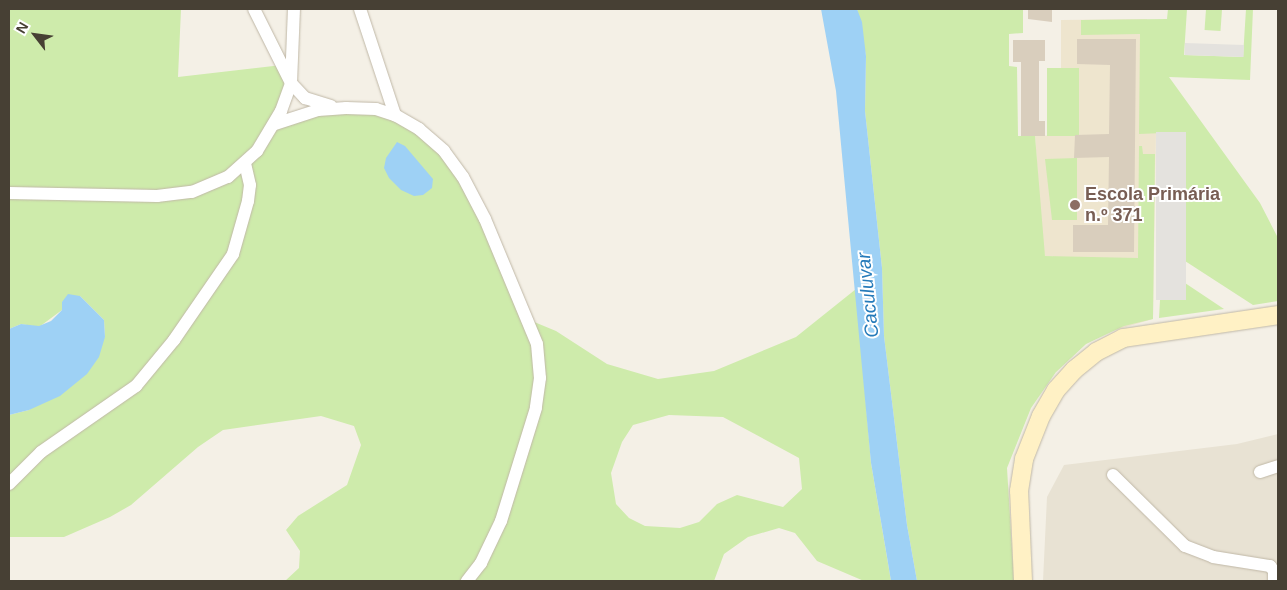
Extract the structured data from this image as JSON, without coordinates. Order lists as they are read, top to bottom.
{
  "water": ["Caculuvar"],
  "places": ["Escola Primária n.º 371"],
  "north": "top left"
}
